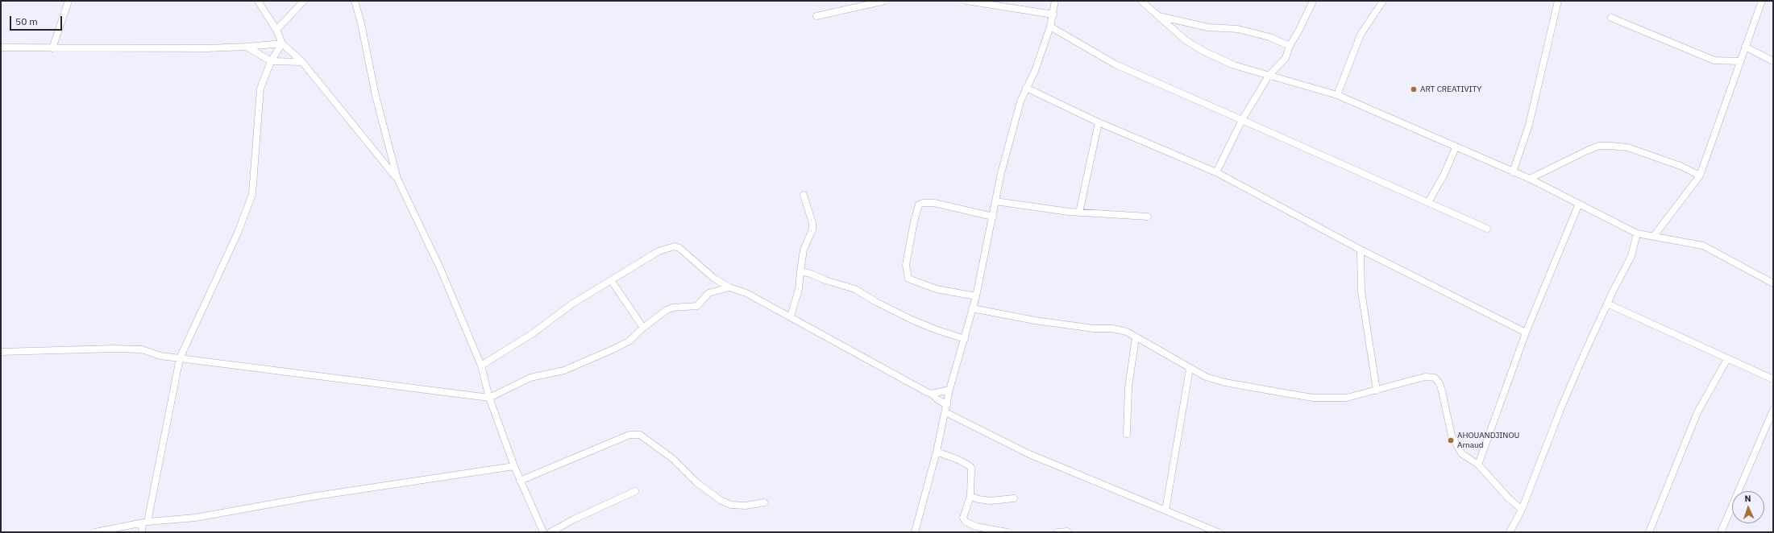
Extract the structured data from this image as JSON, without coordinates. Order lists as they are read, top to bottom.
{
  "places": ["ART CREATIVITY", "AHOUANDJINOU Arnaud"],
  "scale_bar": "50 m",
  "north": "top"
}
